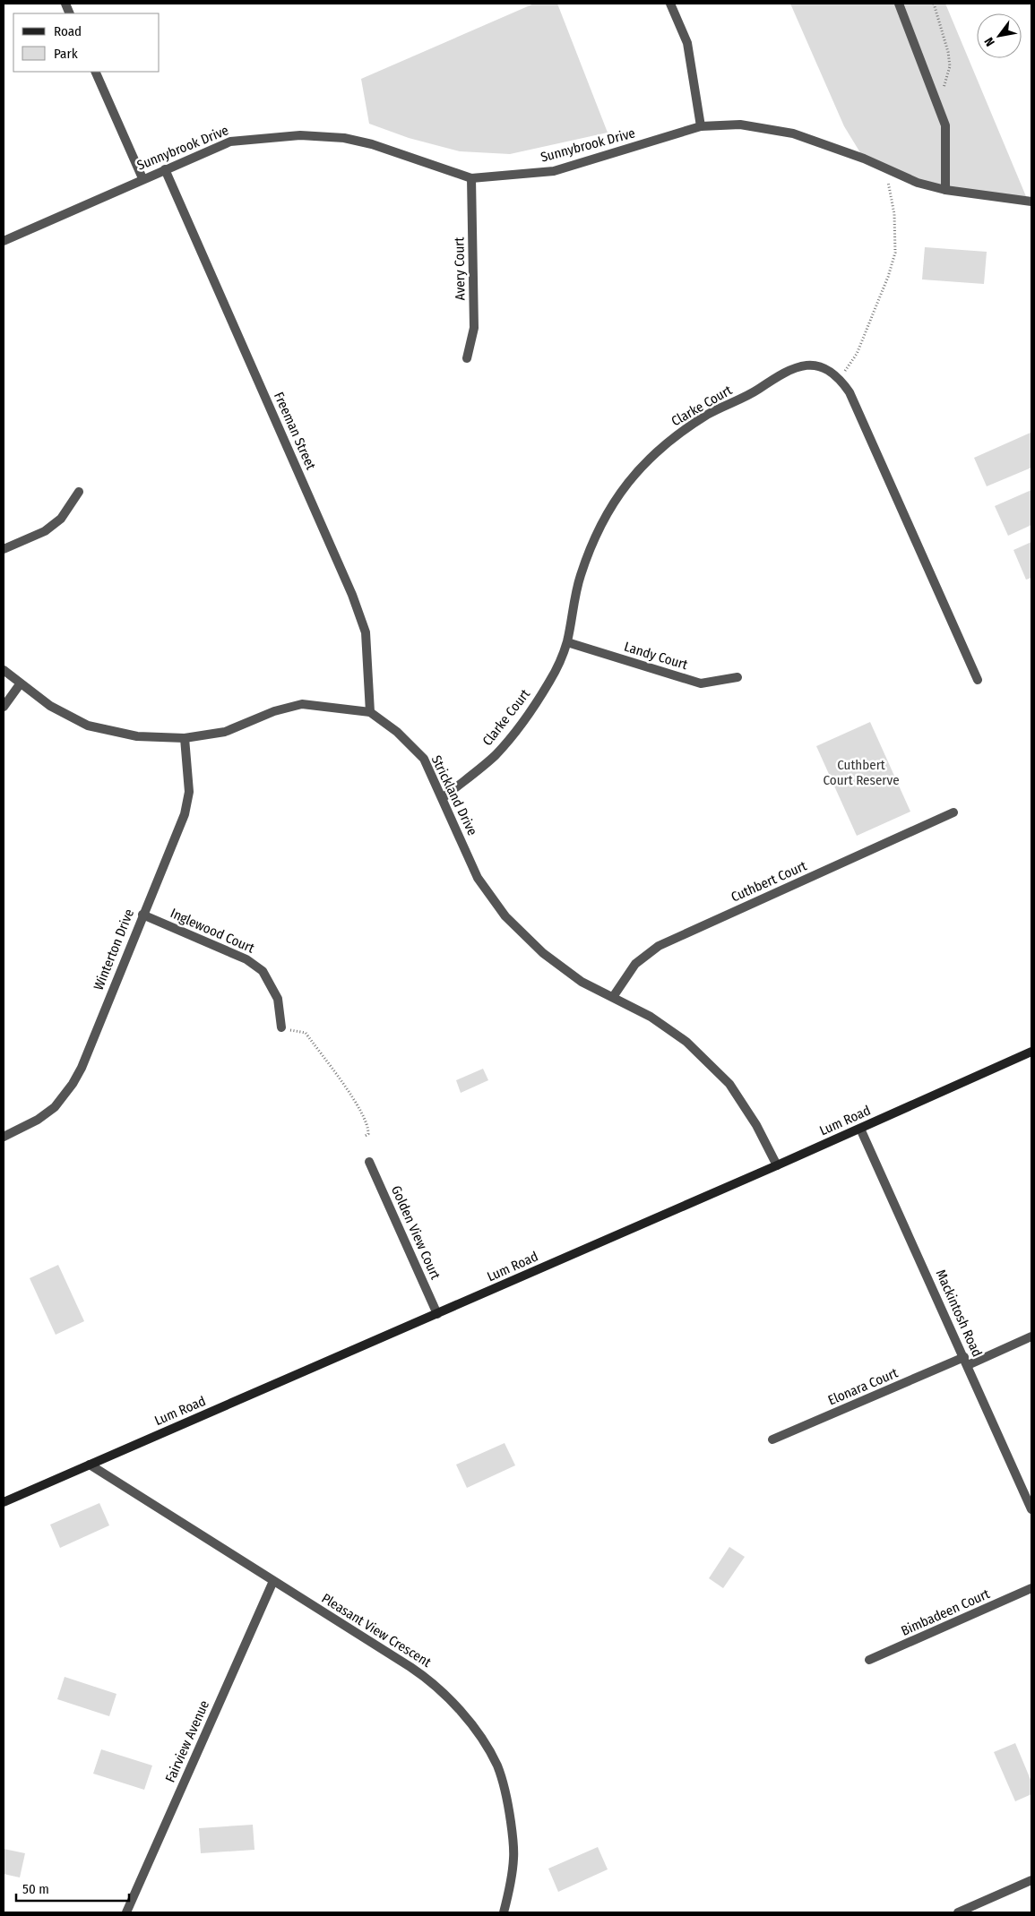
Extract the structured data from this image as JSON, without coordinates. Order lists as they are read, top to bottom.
{
  "streets": {
    "street": [
      "Sunnybrook Drive",
      "Avery Court",
      "Clarke Court",
      "Freeman Street",
      "Landy Court",
      "Strickland Drive",
      "Cuthbert Court",
      "Inglewood Court",
      "Winterton Drive",
      "Lum Road",
      "Golden View Court",
      "Mackintosh Road",
      "Elonara Court",
      "Bimbadeen Court",
      "Pleasant View Crescent",
      "Fairview Avenue"
    ]
  },
  "crossings": [
    ["Sunnybrook Drive", "Avery Court"],
    ["Sunnybrook Drive", "Freeman Street"],
    ["Clarke Court", "Landy Court"],
    ["Clarke Court", "Strickland Drive"],
    ["Freeman Street", "Strickland Drive"],
    ["Strickland Drive", "Cuthbert Court"],
    ["Strickland Drive", "Winterton Drive"],
    ["Strickland Drive", "Lum Road"],
    ["Inglewood Court", "Winterton Drive"],
    ["Lum Road", "Golden View Court"],
    ["Lum Road", "Mackintosh Road"],
    ["Lum Road", "Pleasant View Crescent"],
    ["Mackintosh Road", "Elonara Court"],
    ["Pleasant View Crescent", "Fairview Avenue"]
  ],
  "parks": ["Cuthbert Court Reserve"],
  "legend": ["Road", "Park"],
  "scale_bar": "50 m",
  "north": "bottom left"
}
